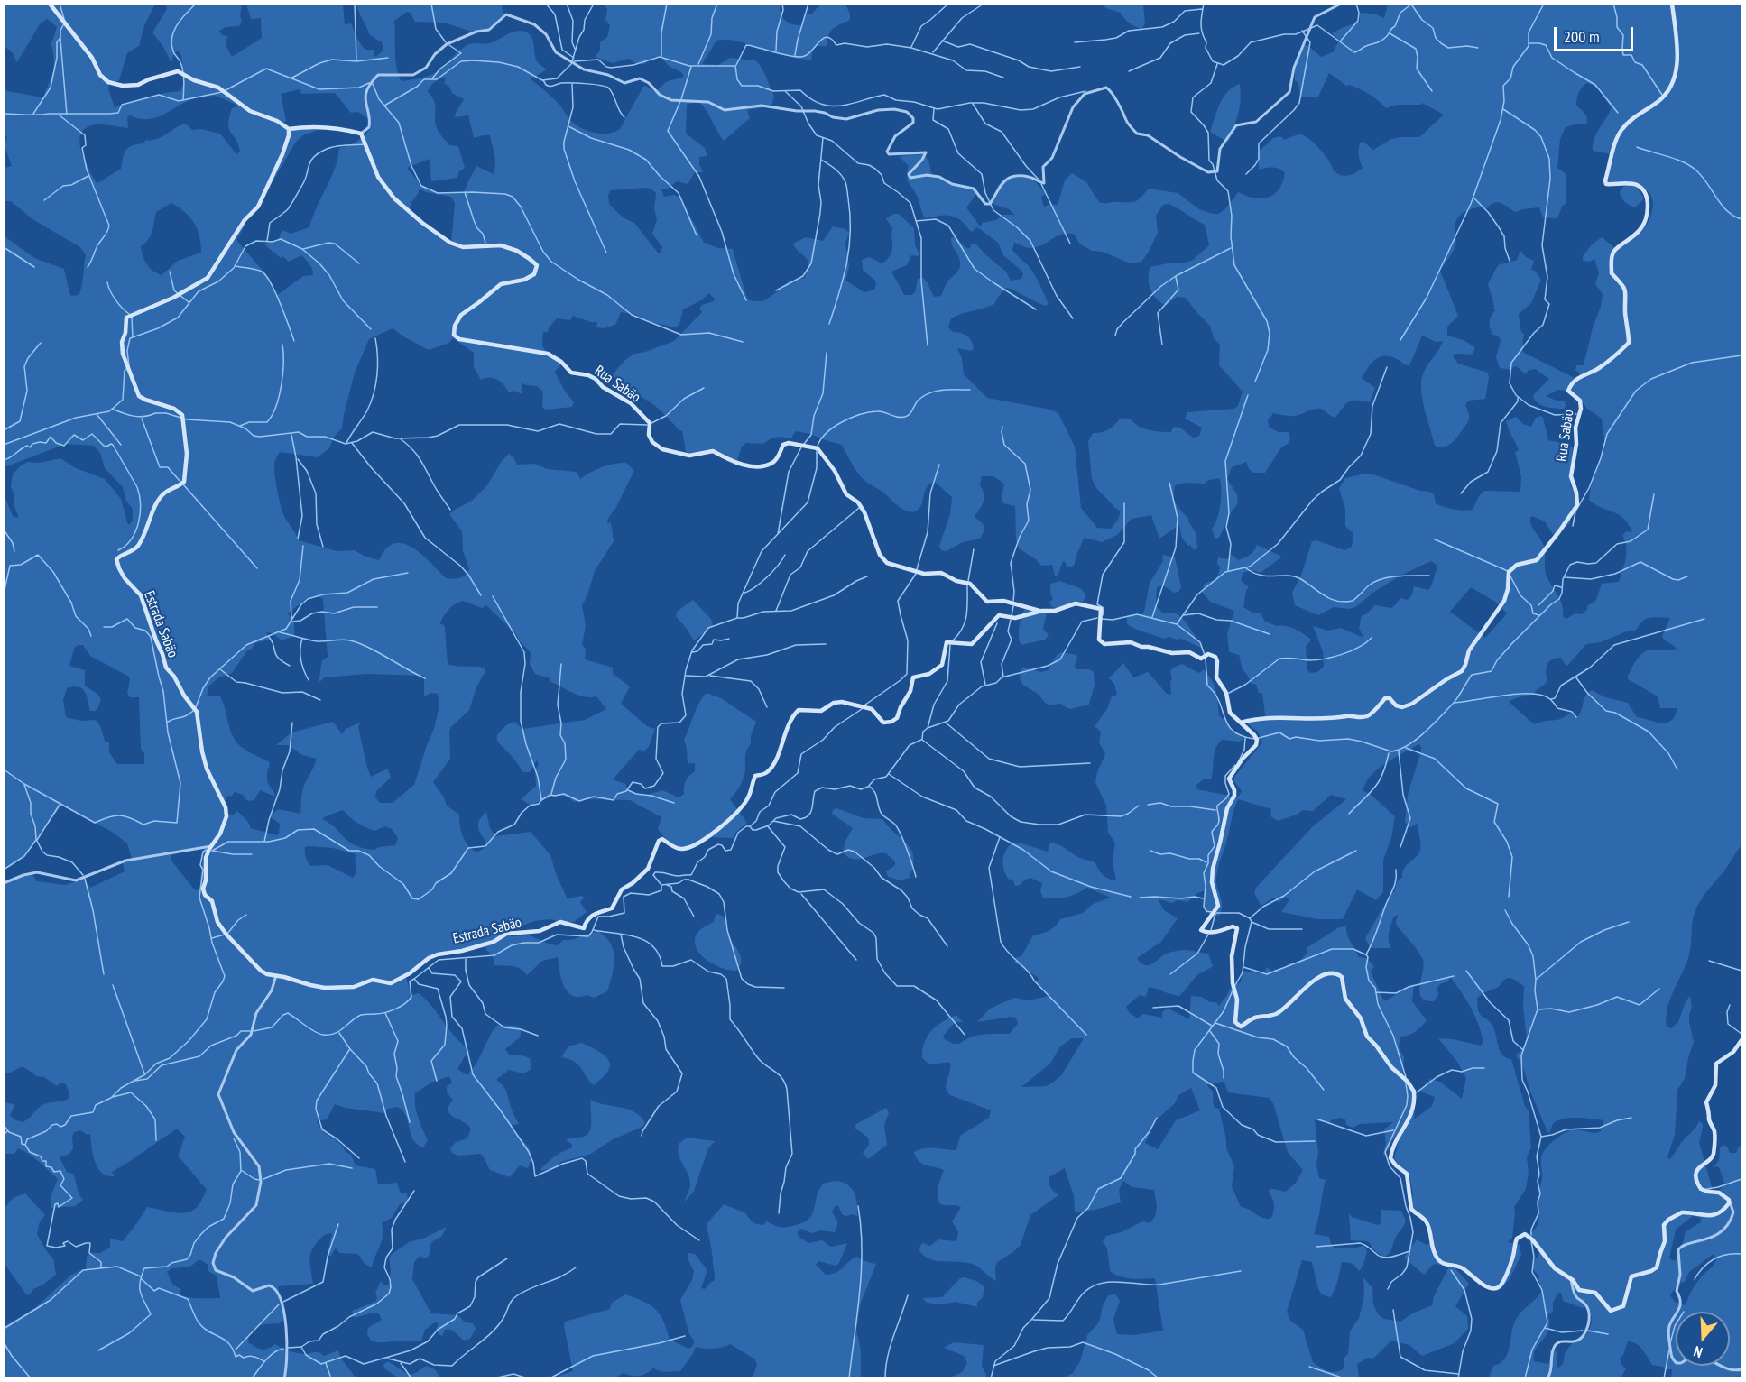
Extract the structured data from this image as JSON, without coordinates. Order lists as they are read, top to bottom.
{
  "streets": {
    "street": ["Rua Sabäo", "Estrada Sabäo"]
  },
  "crossings": [
    ["Rua Sabäo", "Estrada Sabäo"]
  ],
  "scale_bar": "200 m",
  "north": "bottom"
}
